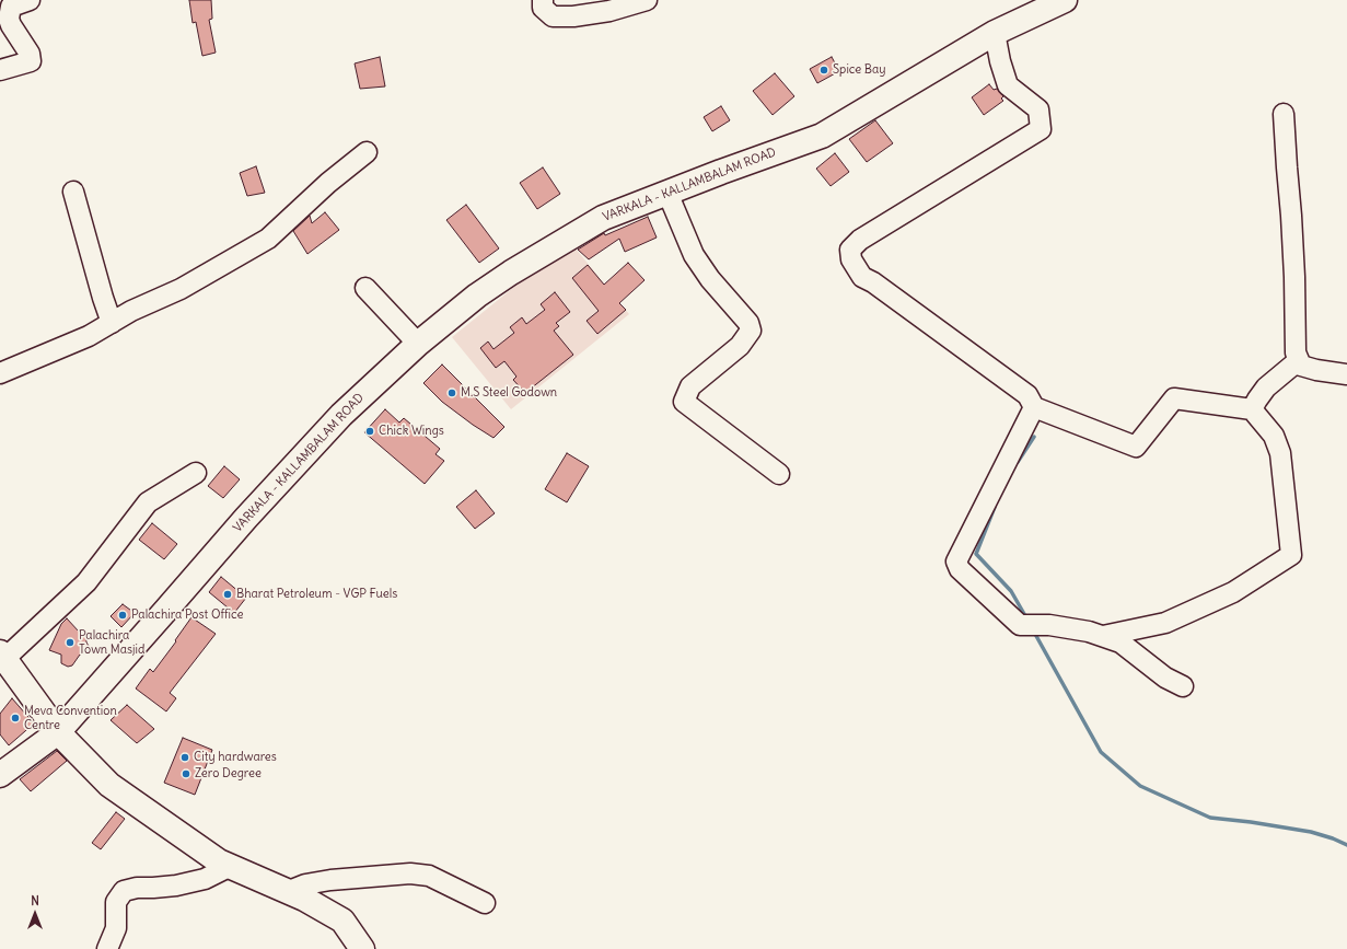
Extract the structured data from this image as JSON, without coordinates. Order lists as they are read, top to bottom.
{
  "streets": {
    "main road": ["VARKALA - KALLAMBALAM ROAD"]
  },
  "places": [
    "Spice Bay",
    "M.S Steel Godown",
    "Chick Wings",
    "Bharat Petroleum - VGP Fuels",
    "Palachira Post Office",
    "Palachira Town Masjid",
    "Meva Convention Centre",
    "City hardwares",
    "Zero Degree"
  ],
  "north": "top"
}
